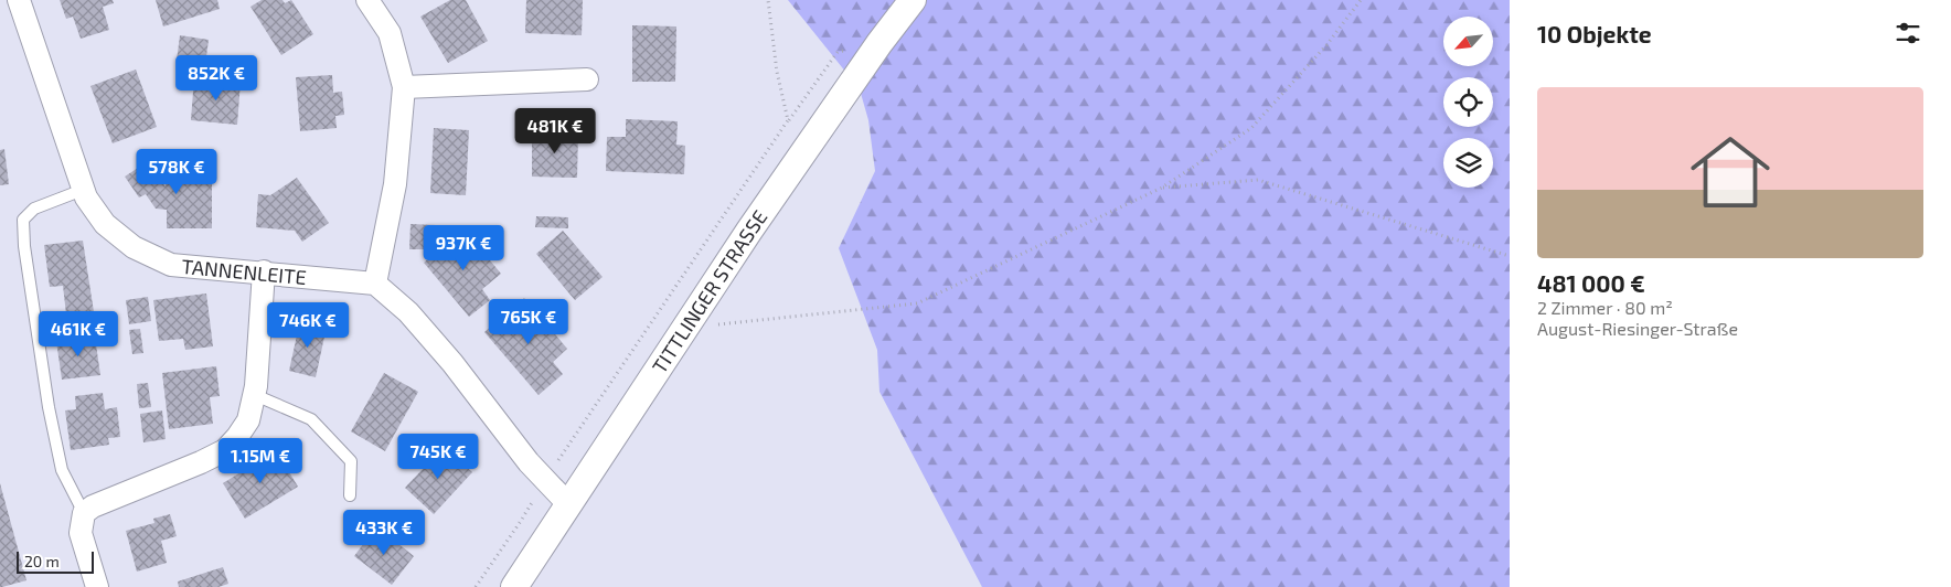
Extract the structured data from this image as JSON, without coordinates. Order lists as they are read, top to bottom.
{
  "streets": {
    "street": ["TANNENLEITE", "TITTLINGER STRASSE"]
  },
  "scale_bar": "20 m",
  "north": "bottom left",
  "page": {
    "heading": "10 Objekte",
    "price": [
      "852K €",
      "481K €",
      "578K €",
      "937K €",
      "765K €",
      "746K €",
      "461K €",
      "745K €",
      "1.15M €",
      "433K €"
    ],
    "list": [
      {
        "name": "481 000 €",
        "note": "2 Zimmer · 80 m² · August-Riesinger-Straße"
      }
    ],
    "scale": "20 m"
  }
}
